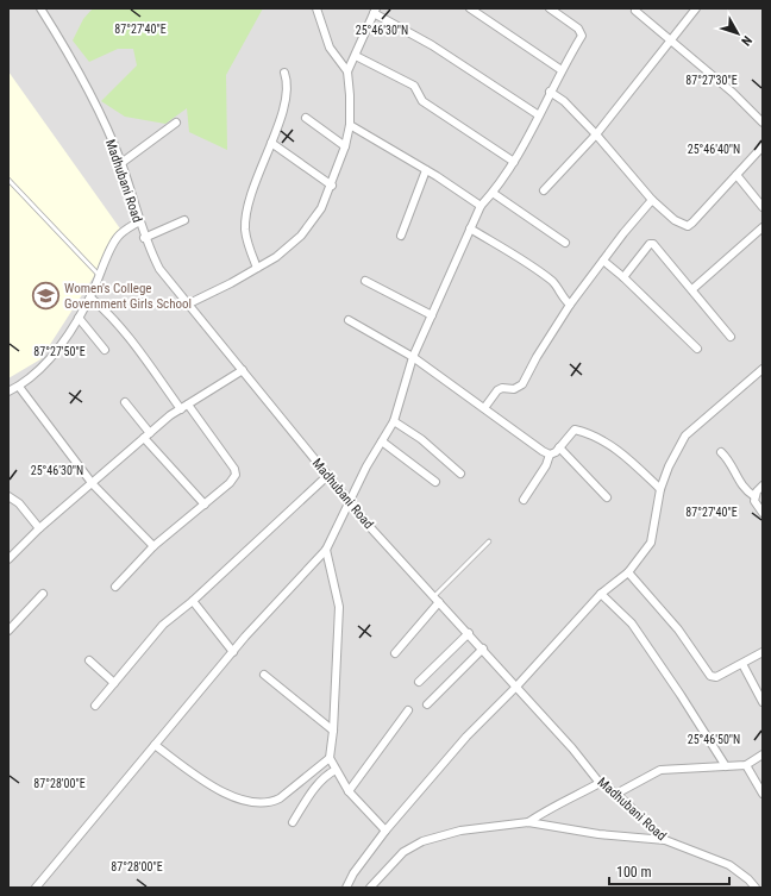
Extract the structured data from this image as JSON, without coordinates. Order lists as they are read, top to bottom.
{
  "streets": {
    "street": ["Madhubani Road"]
  },
  "places": {
    "school or university": ["Women's College Government Girls School"]
  },
  "scale_bar": "100 m",
  "north": "bottom right",
  "coordinates": [
    "87°27'40\"E",
    "25°46'30\"N",
    "87°27'30\"E",
    "25°46'40\"N",
    "87°27'50\"E",
    "25°46'50\"N",
    "87°28'00\"E"
  ]
}
